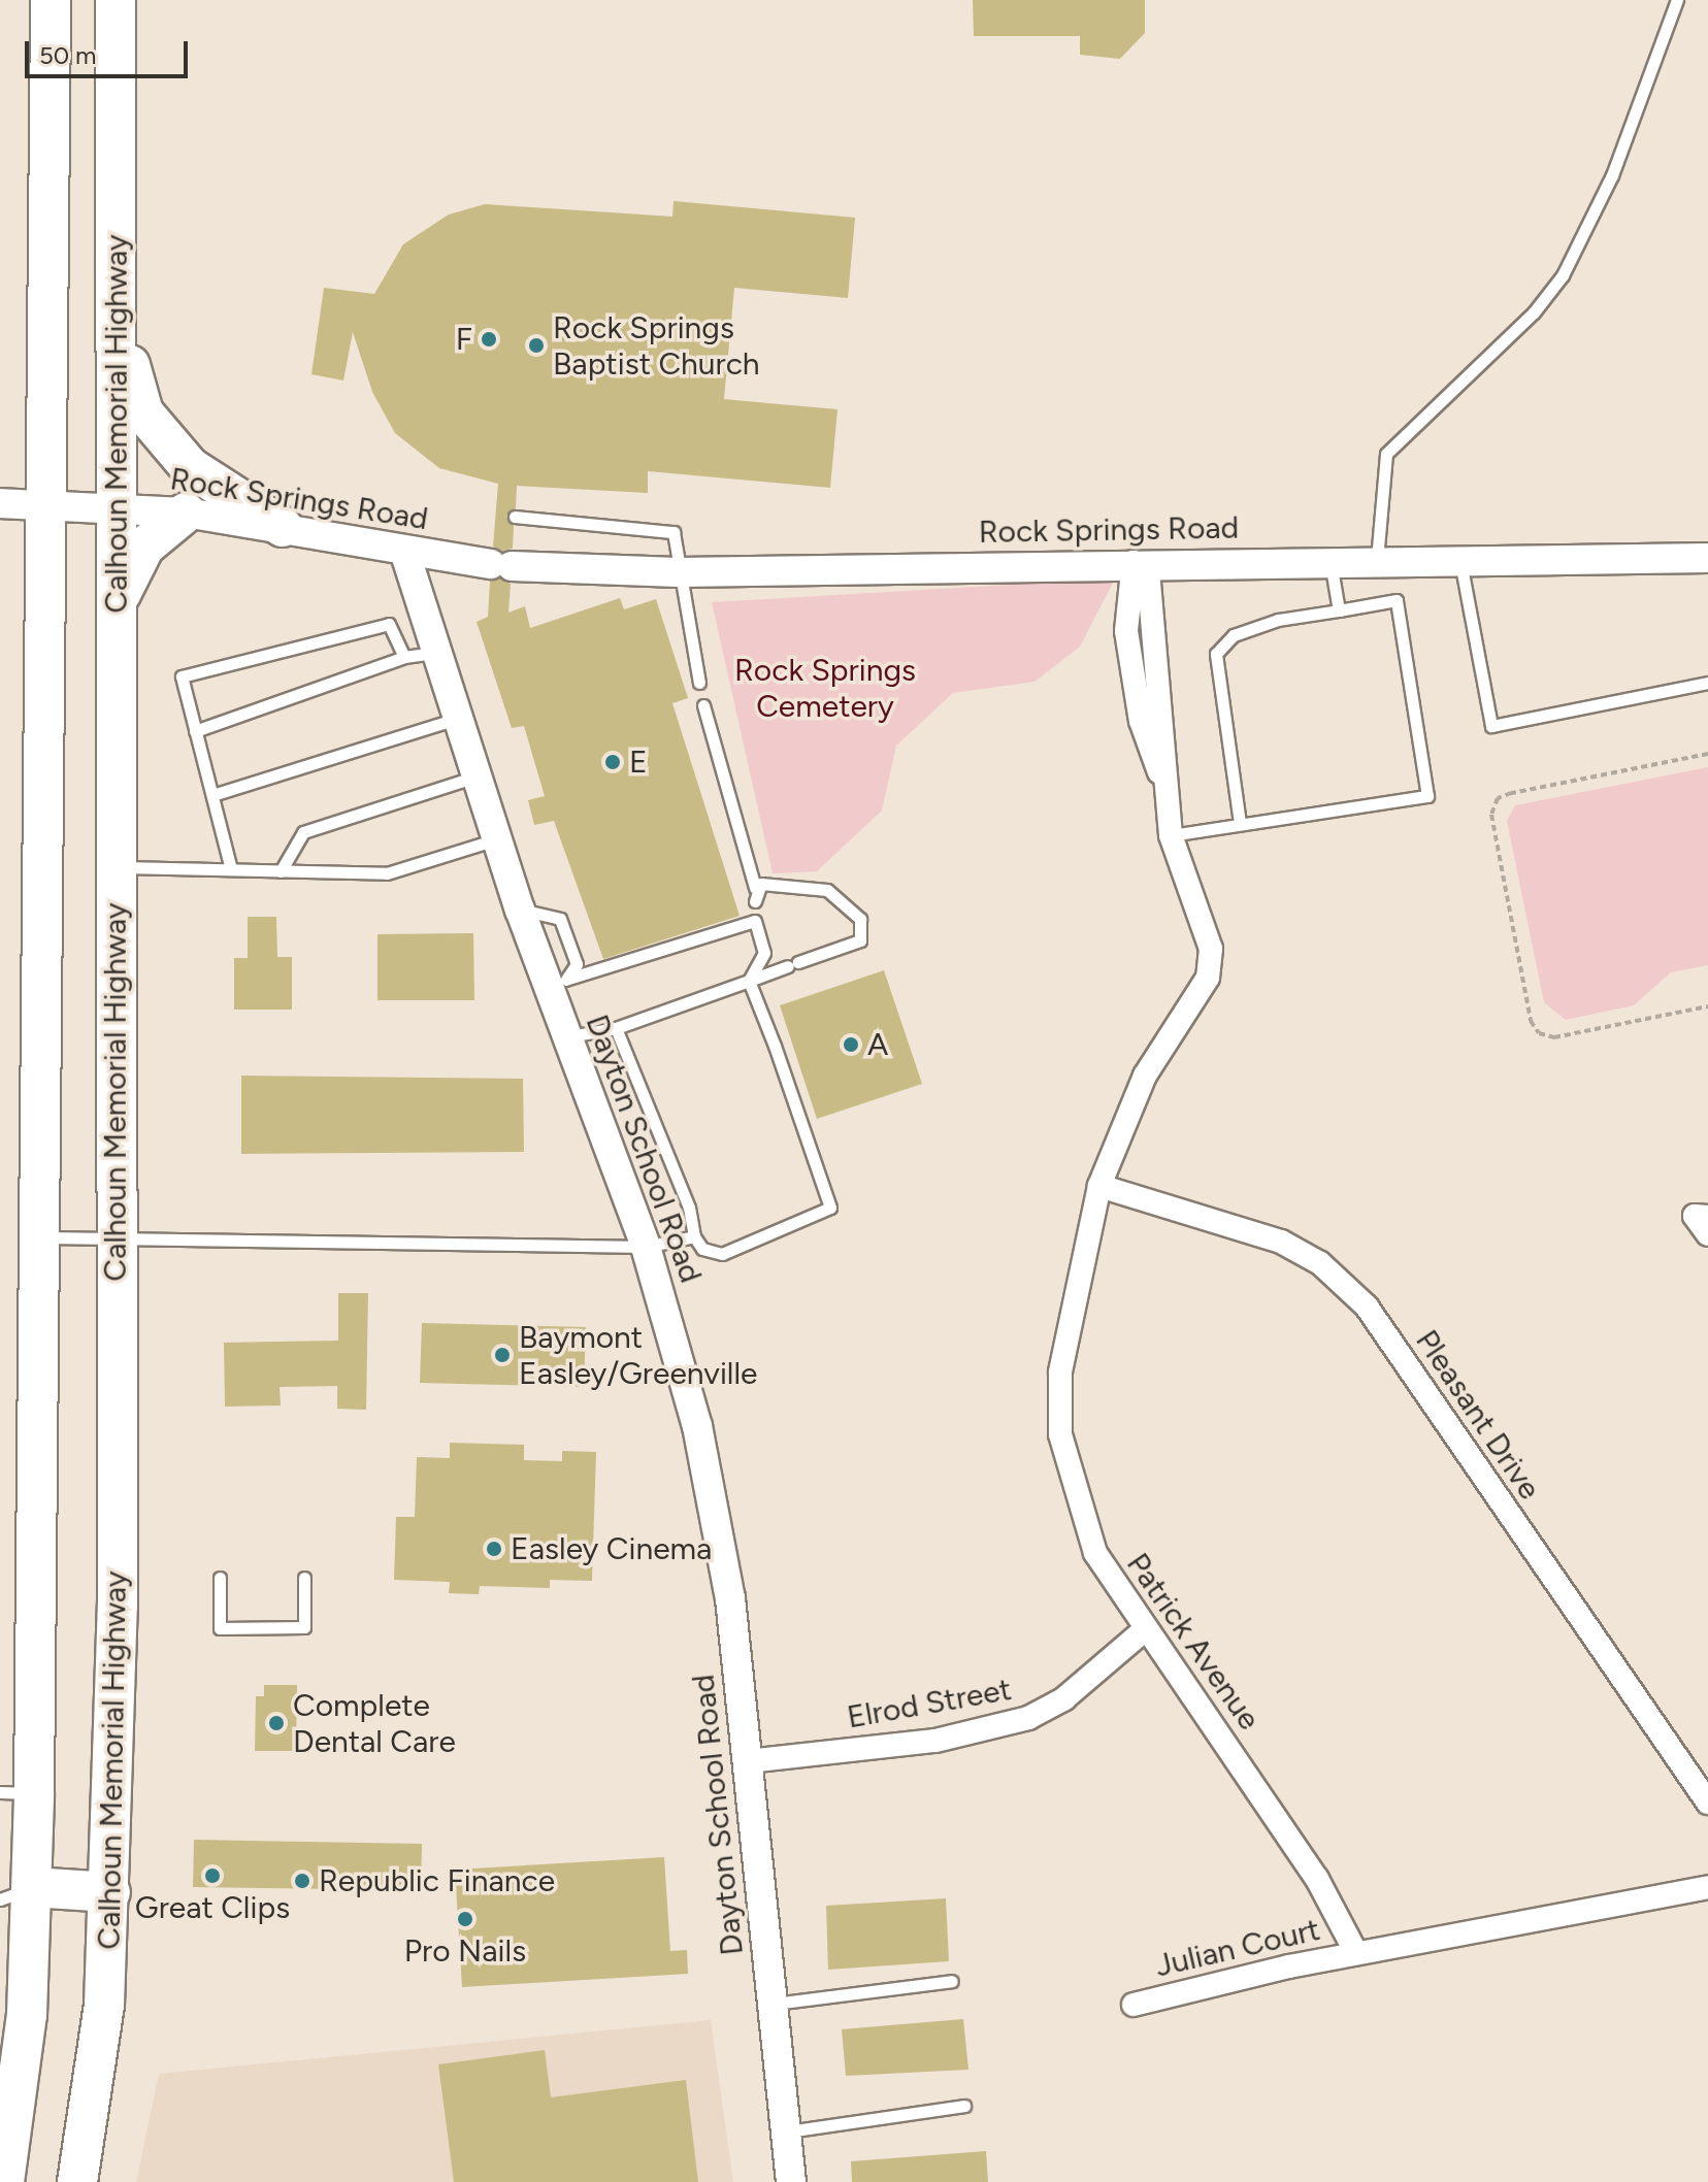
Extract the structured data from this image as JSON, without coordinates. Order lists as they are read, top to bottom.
{
  "streets": {
    "highway": ["Calhoun Memorial Highway"],
    "street": [
      "Rock Springs Road",
      "Dayton School Road",
      "Pleasant Drive",
      "Patrick Avenue",
      "Elrod Street",
      "Julian Court"
    ]
  },
  "crossings": [
    ["Calhoun Memorial Highway", "Rock Springs Road"],
    ["Rock Springs Road", "Dayton School Road"],
    ["Rock Springs Road", "Patrick Avenue"],
    ["Dayton School Road", "Elrod Street"],
    ["Pleasant Drive", "Patrick Avenue"],
    ["Patrick Avenue", "Elrod Street"],
    ["Patrick Avenue", "Julian Court"]
  ],
  "parks": ["Rock Springs Cemetery"],
  "places": [
    "F",
    "Rock Springs Baptist Church",
    "E",
    "A",
    "Baymont Easley/Greenville",
    "Easley Cinema",
    "Complete Dental Care",
    "Great Clips",
    "Republic Finance",
    "Pro Nails"
  ],
  "scale_bar": "50 m"
}
